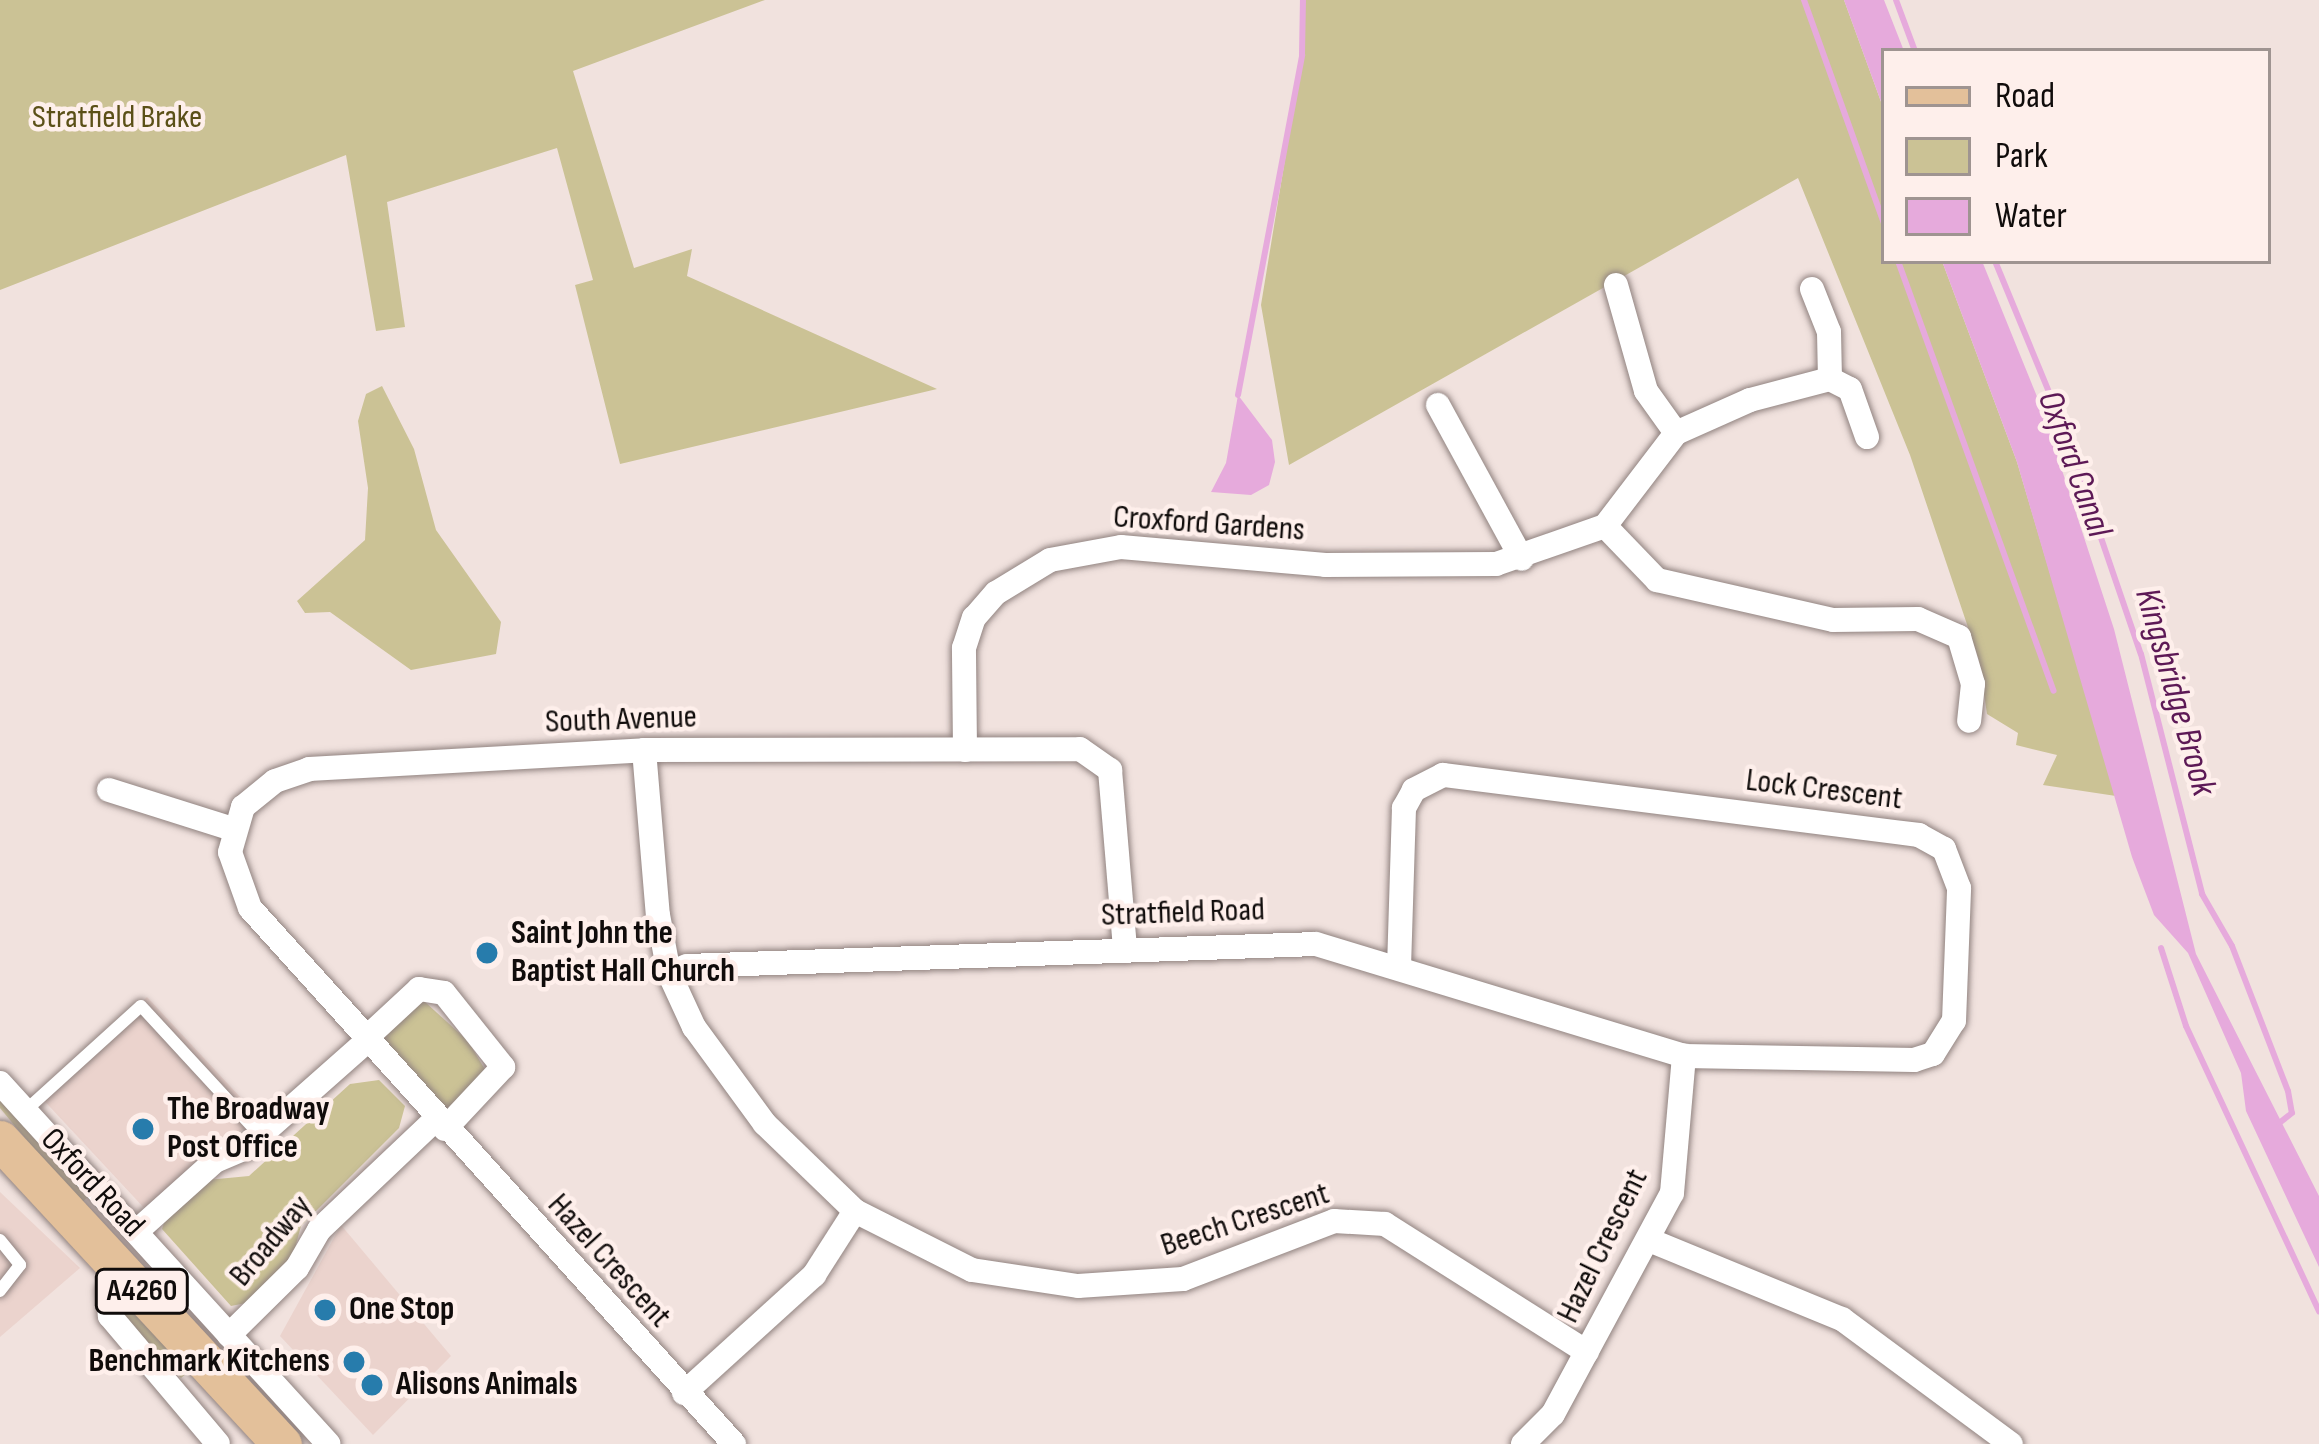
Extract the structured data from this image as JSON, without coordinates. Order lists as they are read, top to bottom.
{
  "streets": {
    "main road": ["Oxford Road", "A4260"],
    "street": [
      "Croxford Gardens",
      "South Avenue",
      "Lock Crescent",
      "Stratfield Road",
      "Beech Crescent",
      "Broadway",
      "Hazel Crescent"
    ]
  },
  "crossings": [
    ["Croxford Gardens", "South Avenue"],
    ["South Avenue", "Stratfield Road"],
    ["South Avenue", "Beech Crescent"],
    ["Lock Crescent", "Stratfield Road"],
    ["Lock Crescent", "Hazel Crescent"],
    ["Stratfield Road", "Beech Crescent"],
    ["Stratfield Road", "Hazel Crescent"],
    ["Oxford Road", "Broadway"],
    ["Beech Crescent", "Hazel Crescent"],
    ["Broadway", "Hazel Crescent"]
  ],
  "water": ["Oxford Canal", "Kingsbridge Brook"],
  "parks": ["Stratfield Brake"],
  "places": [
    "Saint John the Baptist Hall Church",
    "The Broadway Post Office",
    "One Stop",
    "Benchmark Kitchens",
    "Alisons Animals"
  ],
  "legend": ["Road", "Park", "Water"]
}
